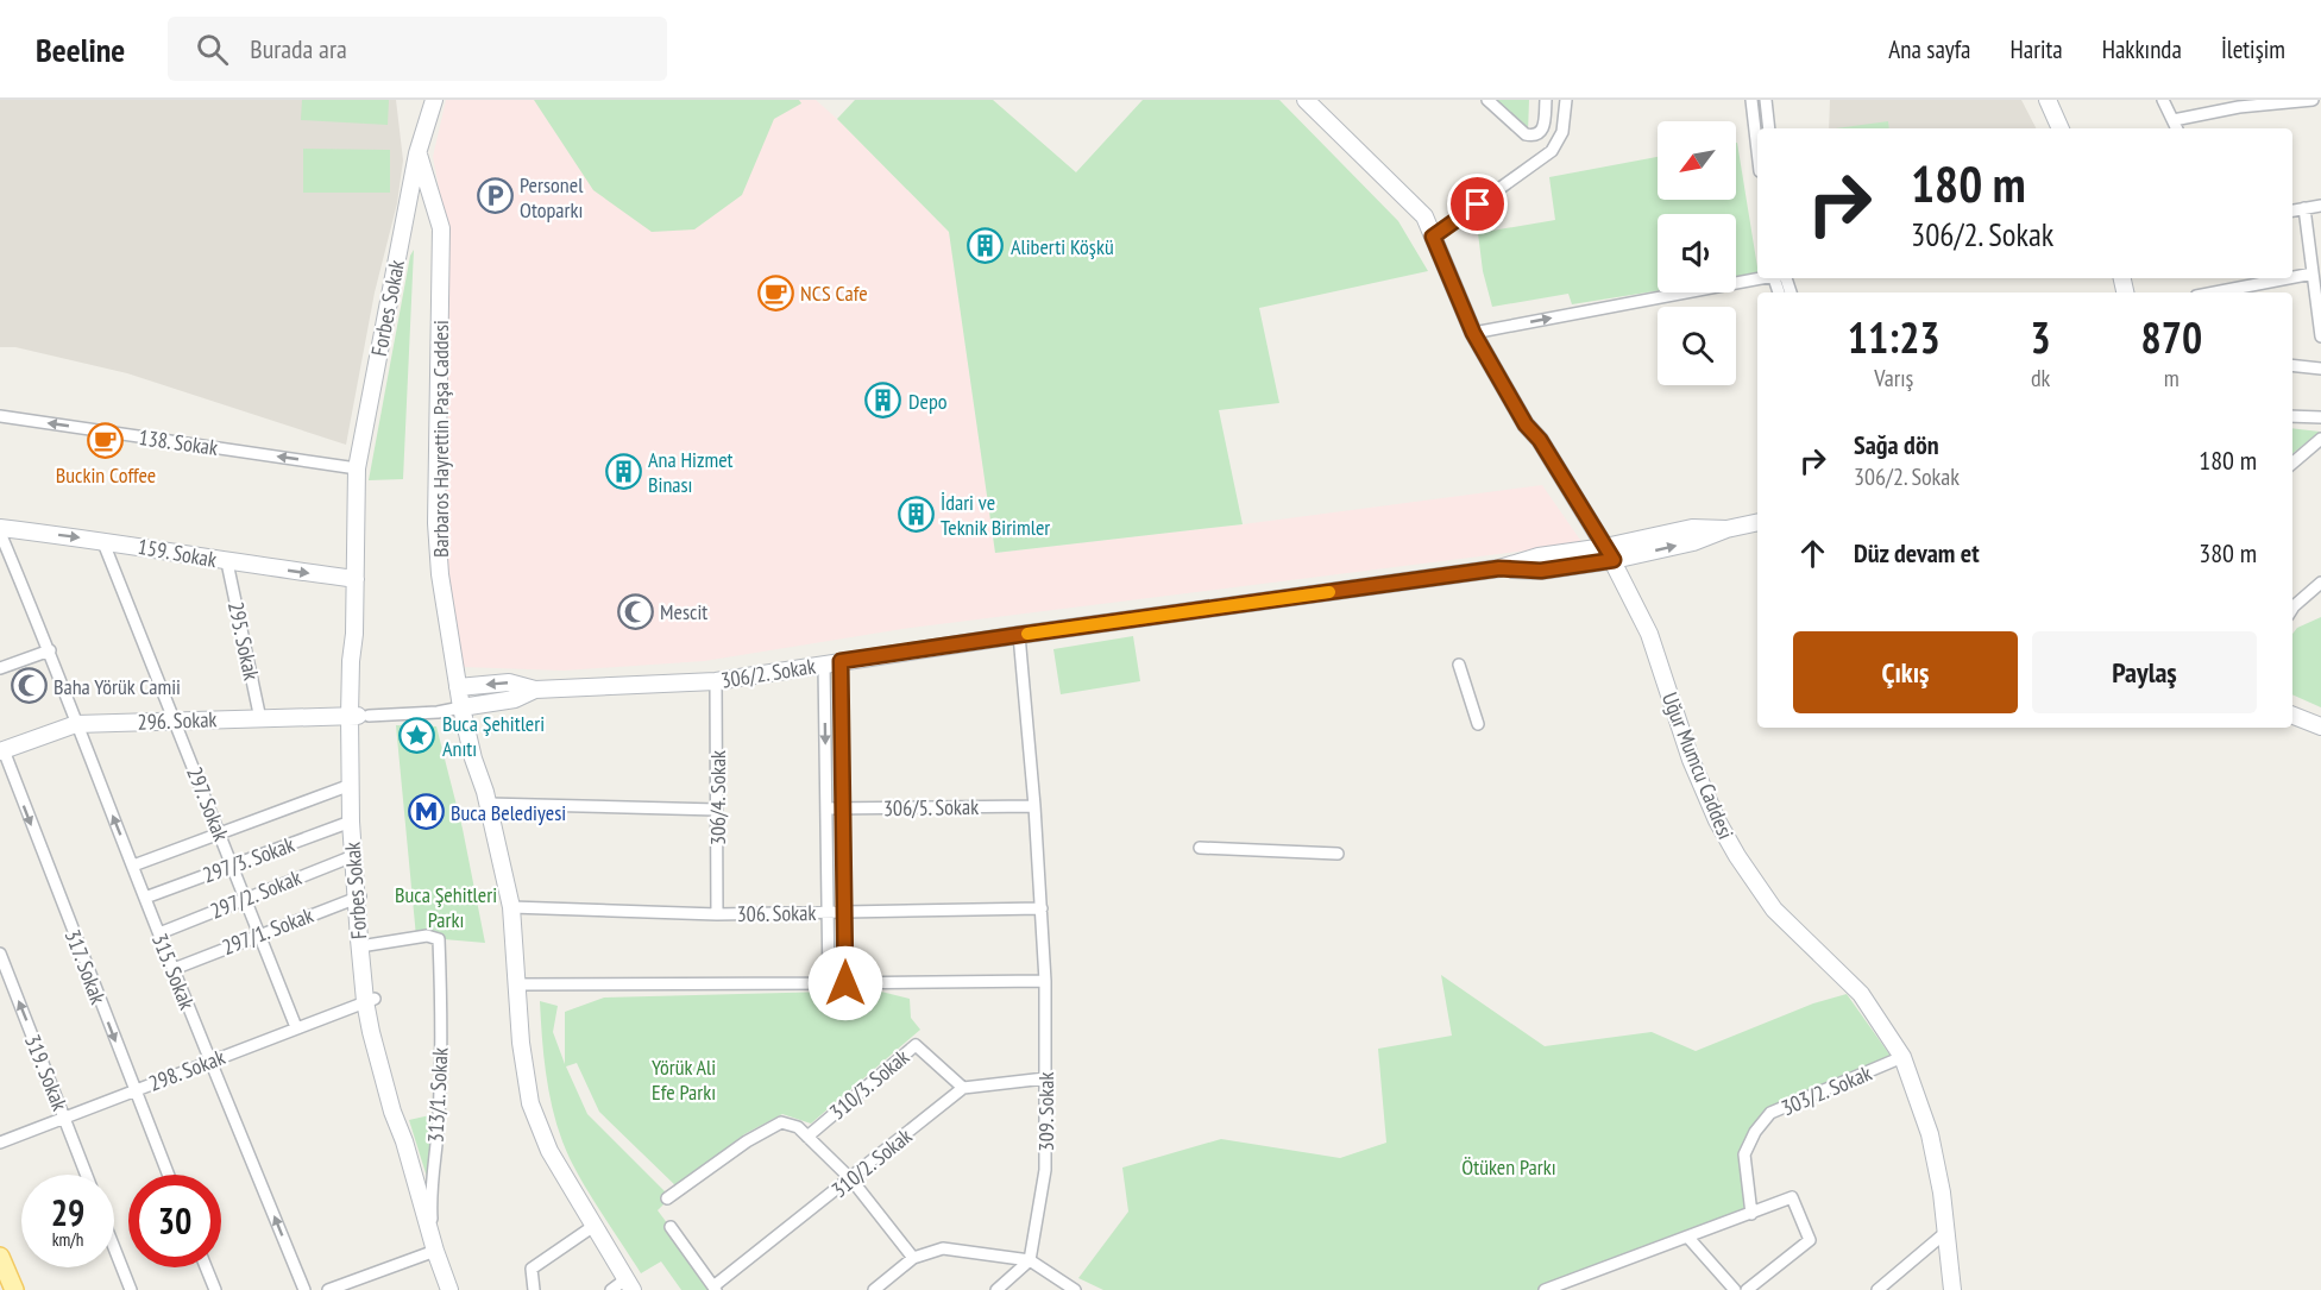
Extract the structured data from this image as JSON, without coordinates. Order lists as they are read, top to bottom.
{
  "streets": {
    "main road": [
      "Forbes Sokak",
      "Barbaros Hayrettin Paşa Caddesi",
      "159. Sokak",
      "306/2. Sokak",
      "296. Sokak",
      "Uğur Mumcu Caddesi"
    ],
    "street": [
      "138. Sokak",
      "295. Sokak",
      "306/4. Sokak",
      "297. Sokak",
      "306/5. Sokak",
      "297/3. Sokak",
      "297/2. Sokak",
      "306. Sokak",
      "297/1. Sokak",
      "317. Sokak",
      "315. Sokak",
      "298. Sokak",
      "319. Sokak",
      "310/3. Sokak",
      "303/2. Sokak",
      "313/1. Sokak",
      "309. Sokak",
      "310/2. Sokak"
    ]
  },
  "crossings": [
    ["Forbes Sokak", "Barbaros Hayrettin Paşa Caddesi"],
    ["Forbes Sokak", "138. Sokak"],
    ["Forbes Sokak", "159. Sokak"],
    ["Forbes Sokak", "296. Sokak"],
    ["Forbes Sokak", "297/3. Sokak"],
    ["Forbes Sokak", "297/2. Sokak"],
    ["Forbes Sokak", "297/1. Sokak"],
    ["Forbes Sokak", "298. Sokak"],
    ["Forbes Sokak", "313/1. Sokak"],
    ["Barbaros Hayrettin Paşa Caddesi", "306/2. Sokak"],
    ["Barbaros Hayrettin Paşa Caddesi", "306. Sokak"],
    ["159. Sokak", "295. Sokak"],
    ["159. Sokak", "297. Sokak"],
    ["159. Sokak", "315. Sokak"],
    ["295. Sokak", "296. Sokak"],
    ["306/2. Sokak", "Uğur Mumcu Caddesi"],
    ["306/2. Sokak", "306/4. Sokak"],
    ["306/2. Sokak", "309. Sokak"],
    ["296. Sokak", "297. Sokak"],
    ["296. Sokak", "317. Sokak"],
    ["296. Sokak", "315. Sokak"],
    ["Uğur Mumcu Caddesi", "303/2. Sokak"],
    ["306/4. Sokak", "306. Sokak"],
    ["297. Sokak", "297/3. Sokak"],
    ["297. Sokak", "297/2. Sokak"],
    ["297. Sokak", "297/1. Sokak"],
    ["297. Sokak", "298. Sokak"],
    ["306/5. Sokak", "309. Sokak"],
    ["297/3. Sokak", "315. Sokak"],
    ["297/2. Sokak", "315. Sokak"],
    ["306. Sokak", "309. Sokak"],
    ["297/1. Sokak", "315. Sokak"],
    ["317. Sokak", "298. Sokak"],
    ["315. Sokak", "298. Sokak"],
    ["298. Sokak", "319. Sokak"],
    ["310/3. Sokak", "310/2. Sokak"]
  ],
  "one_way": [
    "138. Sokak",
    "159. Sokak",
    "317. Sokak",
    "315. Sokak",
    "319. Sokak"
  ],
  "parks": ["Buca Şehitleri Parkı", "Yörük Ali Efe Parkı", "Ötüken Parkı"],
  "places": {
    "parking": ["Personel Otoparkı"],
    "building": [
      "Aliberti Köşkü",
      "Depo",
      "Ana Hizmet Binası",
      "İdari ve Teknik Birimler"
    ],
    "cafe": ["NCS Cafe", "Buckin Coffee"],
    "mosque": ["Mescit", "Baha Yörük Camii"],
    "place": ["Buca Şehitleri Anıtı"],
    "metro station": ["Buca Belediyesi"]
  },
  "north": "bottom left",
  "page": {
    "header": "Beeline",
    "search": "Burada ara",
    "nav": [
      "Ana sayfa",
      "Harita",
      "Hakkında",
      "İletişim"
    ],
    "turn": ["180 m", "306/2. Sokak"],
    "eta": [
      "11:23",
      "Varış",
      "3",
      "dk",
      "870",
      "m"
    ],
    "list": [
      {
        "name": "Sağa dön",
        "note": "306/2. Sokak",
        "value": "180 m"
      },
      {
        "name": "Düz devam et",
        "value": "380 m"
      }
    ],
    "buttons": ["Çıkış", "Paylaş"],
    "speed": "29 km/h",
    "limit": "30"
  }
}
